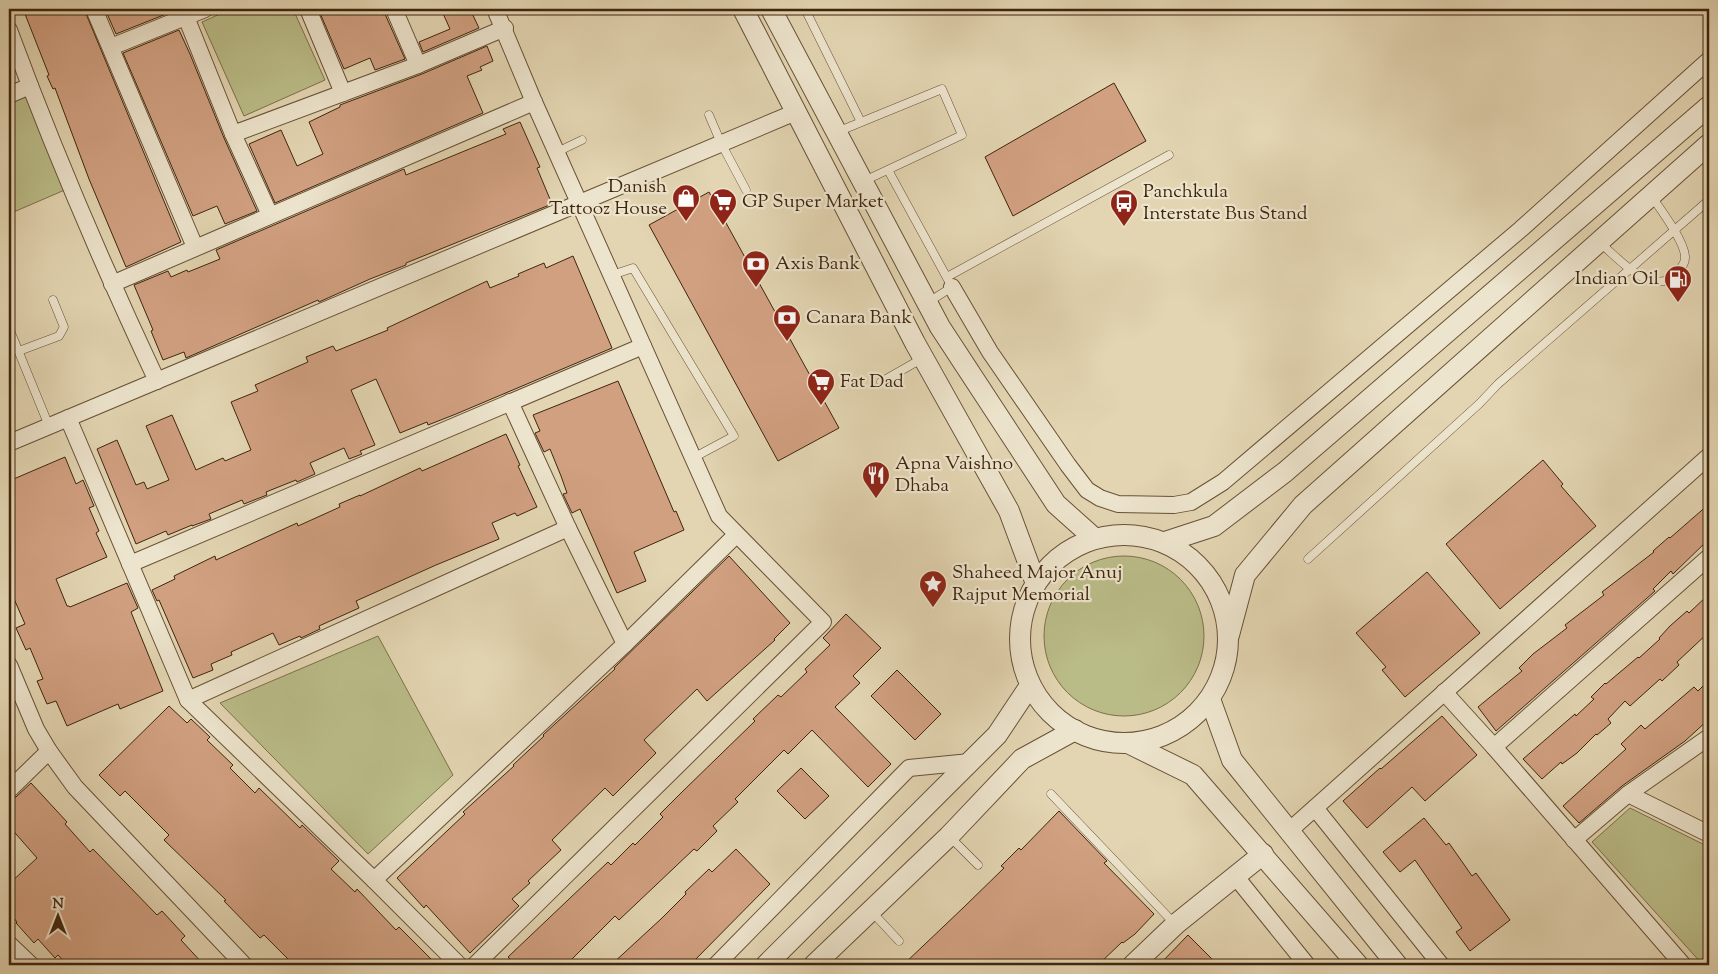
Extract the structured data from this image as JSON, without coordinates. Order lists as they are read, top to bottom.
{
  "places": {
    "shop": ["Danish Tattooz House"],
    "supermarket": ["GP Super Market", "Fat Dad"],
    "bus stop": ["Panchkula Interstate Bus Stand"],
    "bank": ["Axis Bank", "Canara Bank"],
    "fuel station": ["Indian Oil"],
    "restaurant": ["Apna Vaishno Dhaba"],
    "place": ["Shaheed Major Anuj Rajput Memorial"]
  },
  "north": "top"
}
